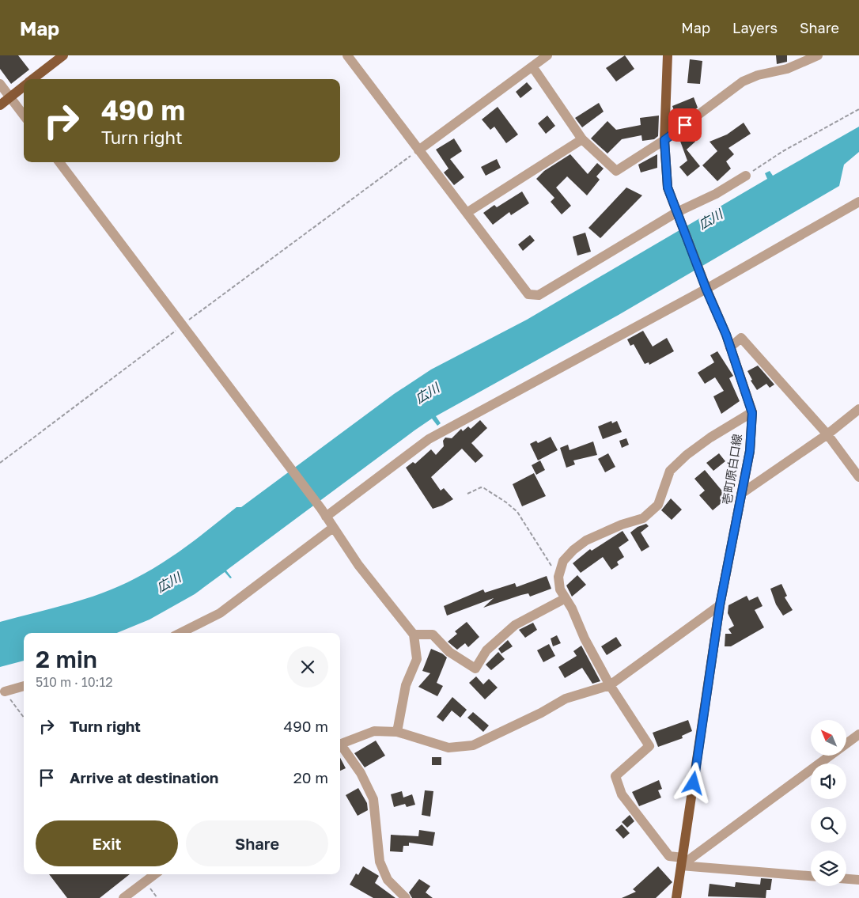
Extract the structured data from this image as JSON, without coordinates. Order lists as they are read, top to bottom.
{
  "streets": {
    "main road": ["壱町原白口線"]
  },
  "water": ["広川"],
  "north": "top left",
  "page": {
    "header": "Map",
    "nav": ["Map", "Layers", "Share"],
    "turn": ["490 m", "Turn right"],
    "heading": ["2 min", "510 m · 10:12"],
    "list": [
      {
        "name": "Turn right",
        "value": "490 m"
      },
      {
        "name": "Arrive at destination",
        "value": "20 m"
      }
    ],
    "buttons": ["Exit", "Share"]
  }
}
